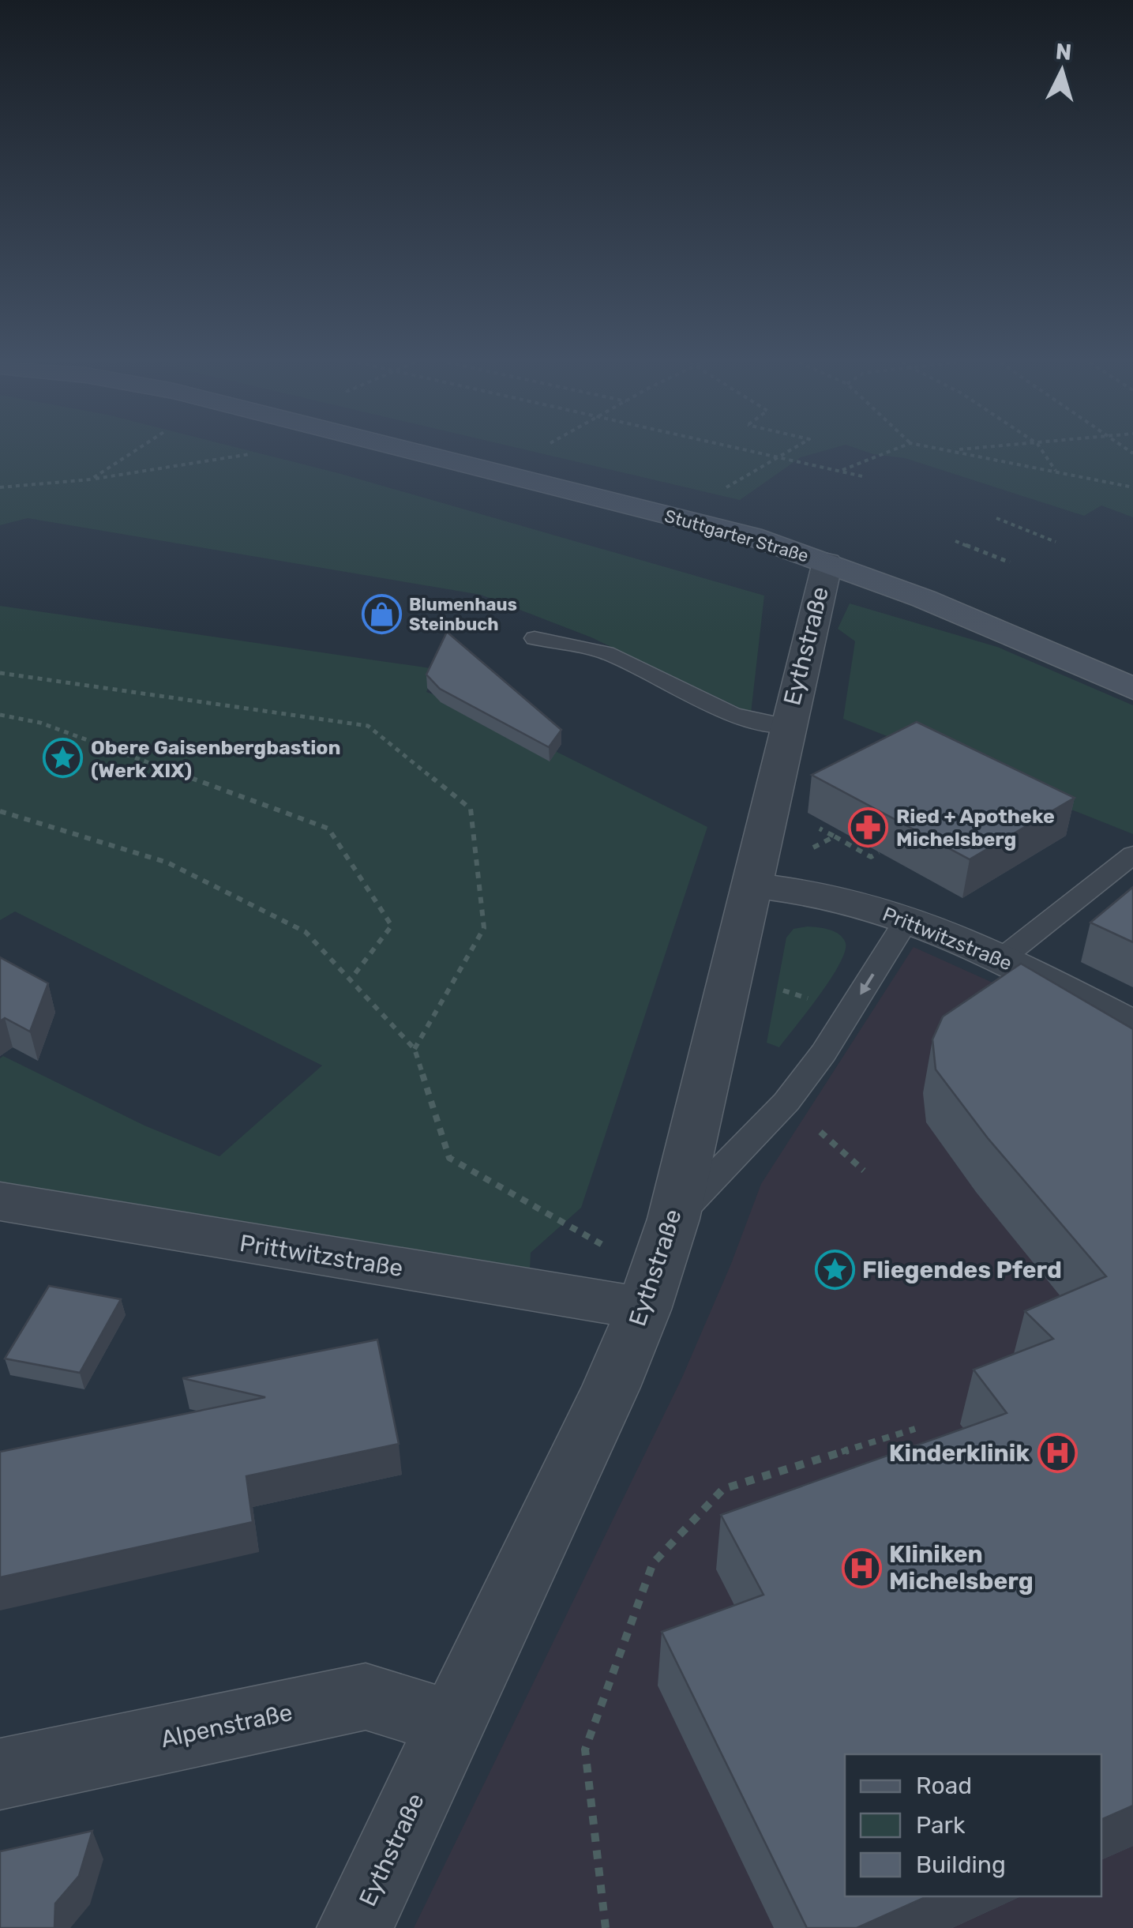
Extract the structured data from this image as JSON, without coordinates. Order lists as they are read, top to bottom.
{
  "streets": {
    "main road": ["Stuttgarter Straße"],
    "street": ["Eythstraße", "Prittwitzstraße", "Alpenstraße"]
  },
  "crossings": [
    ["Stuttgarter Straße", "Eythstraße"],
    ["Eythstraße", "Prittwitzstraße"],
    ["Eythstraße", "Alpenstraße"]
  ],
  "places": {
    "shop": ["Blumenhaus Steinbuch"],
    "place": ["Obere Gaisenbergbastion (Werk XIX)", "Fliegendes Pferd"],
    "pharmacy": ["Ried + Apotheke Michelsberg"],
    "hospital": ["Kinderklinik", "Kliniken Michelsberg"]
  },
  "legend": ["Road", "Park", "Building"],
  "north": "top"
}
